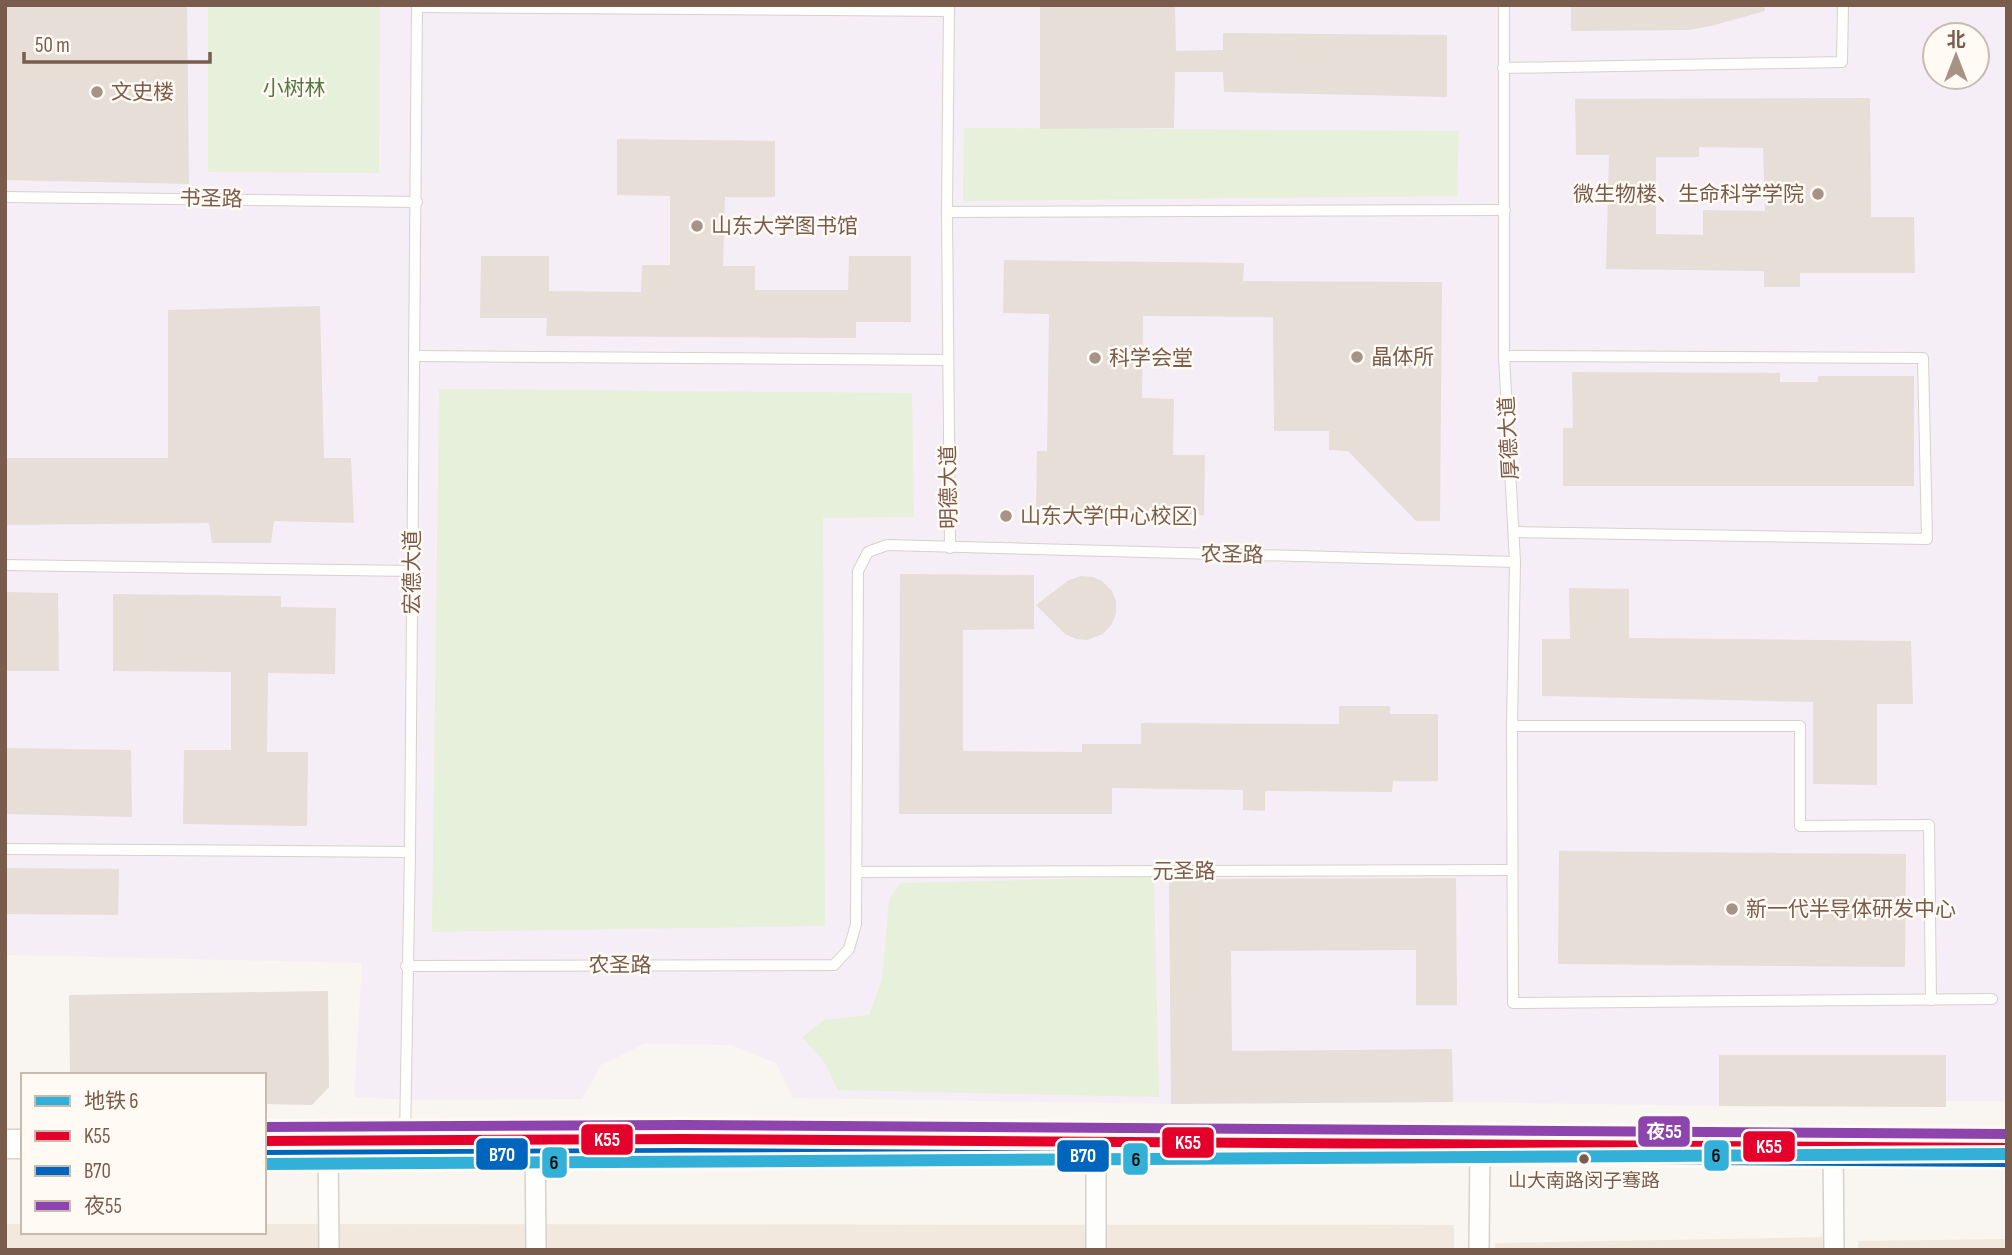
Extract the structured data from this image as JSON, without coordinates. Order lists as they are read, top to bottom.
{
  "streets": {
    "lane": [
      "书圣路",
      "厚德大道",
      "明德大道",
      "农圣路",
      "宏德大道",
      "元圣路"
    ]
  },
  "crossings": [
    ["书圣路", "宏德大道"],
    ["厚德大道", "农圣路"],
    ["厚德大道", "元圣路"],
    ["明德大道", "农圣路"],
    ["明德大道", "元圣路"],
    ["农圣路", "宏德大道"]
  ],
  "parks": ["小树林"],
  "places": [
    "文史楼",
    "微生物楼、生命科学学院",
    "山东大学图书馆",
    "晶体所",
    "科学会堂",
    "山东大学(中心校区)",
    "新一代半导体研发中心",
    "山大南路闵子骞路"
  ],
  "lines": [
    "transit line 夜55",
    "transit line K55",
    "transit line B70",
    "metro line 6"
  ],
  "legend": [
    "地铁 6",
    "K55",
    "B70",
    "夜55"
  ],
  "scale_bar": "50 m",
  "north": "top"
}
